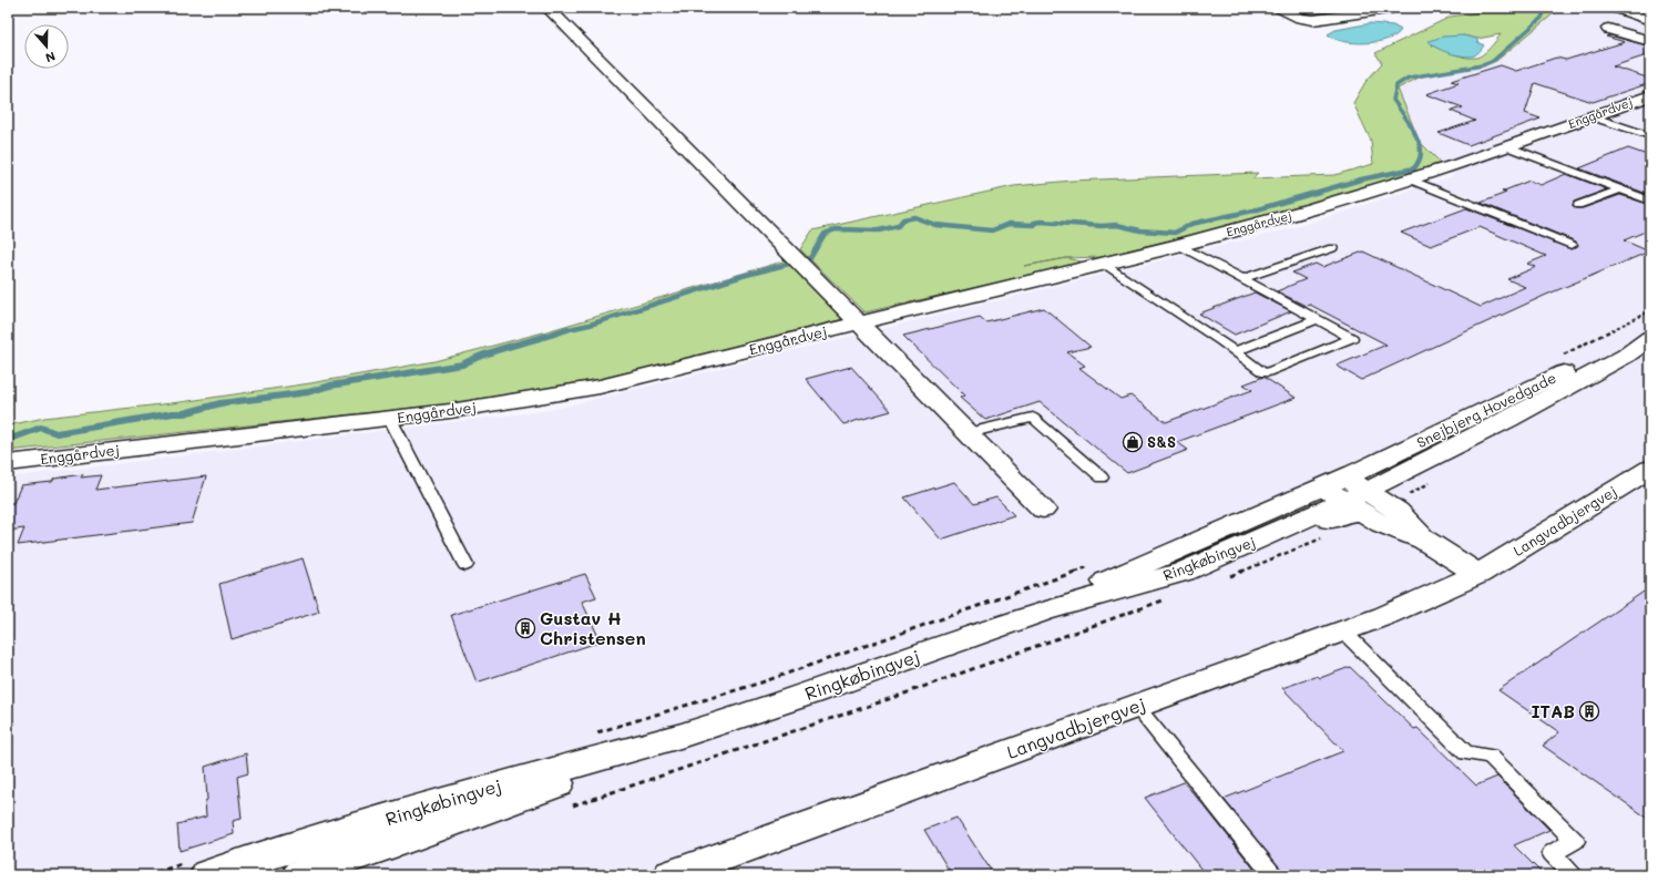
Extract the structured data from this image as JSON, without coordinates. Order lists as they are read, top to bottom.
{
  "streets": {
    "street": [
      "Enggårdvej",
      "Snejbjerg Hovedgade",
      "Langvadbjergvej",
      "Ringkøbingvej"
    ]
  },
  "crossings": [
    ["Snejbjerg Hovedgade", "Ringkøbingvej"]
  ],
  "places": {
    "shop": ["S&S"],
    "building": ["Gustav H Christensen", "ITAB"]
  },
  "north": "bottom"
}
